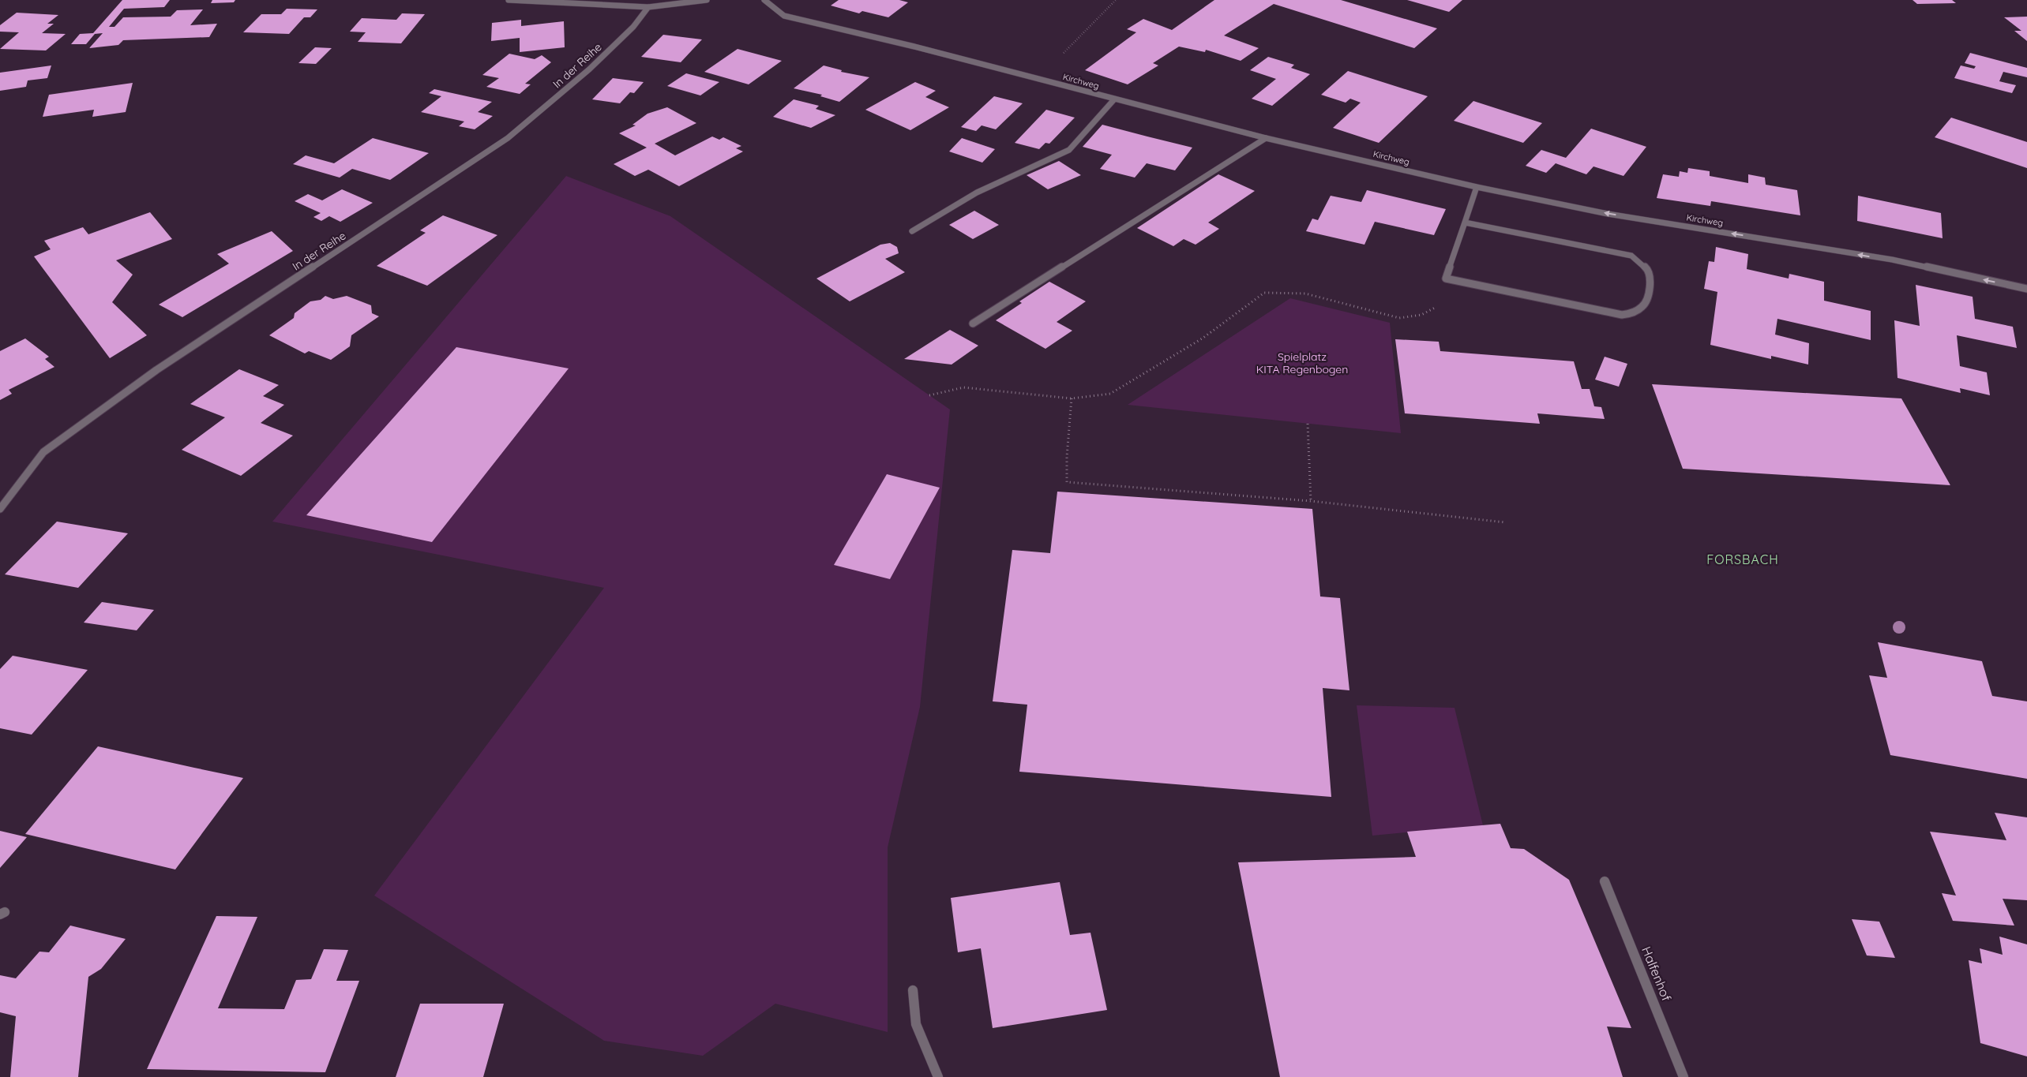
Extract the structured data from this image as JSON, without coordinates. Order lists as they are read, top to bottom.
{
  "streets": {
    "street": ["In der Reihe", "Kirchweg", "Halfenhof"]
  },
  "one_way": ["Kirchweg"],
  "districts": ["FORSBACH"],
  "parks": ["Spielplatz KITA Regenbogen"]
}
